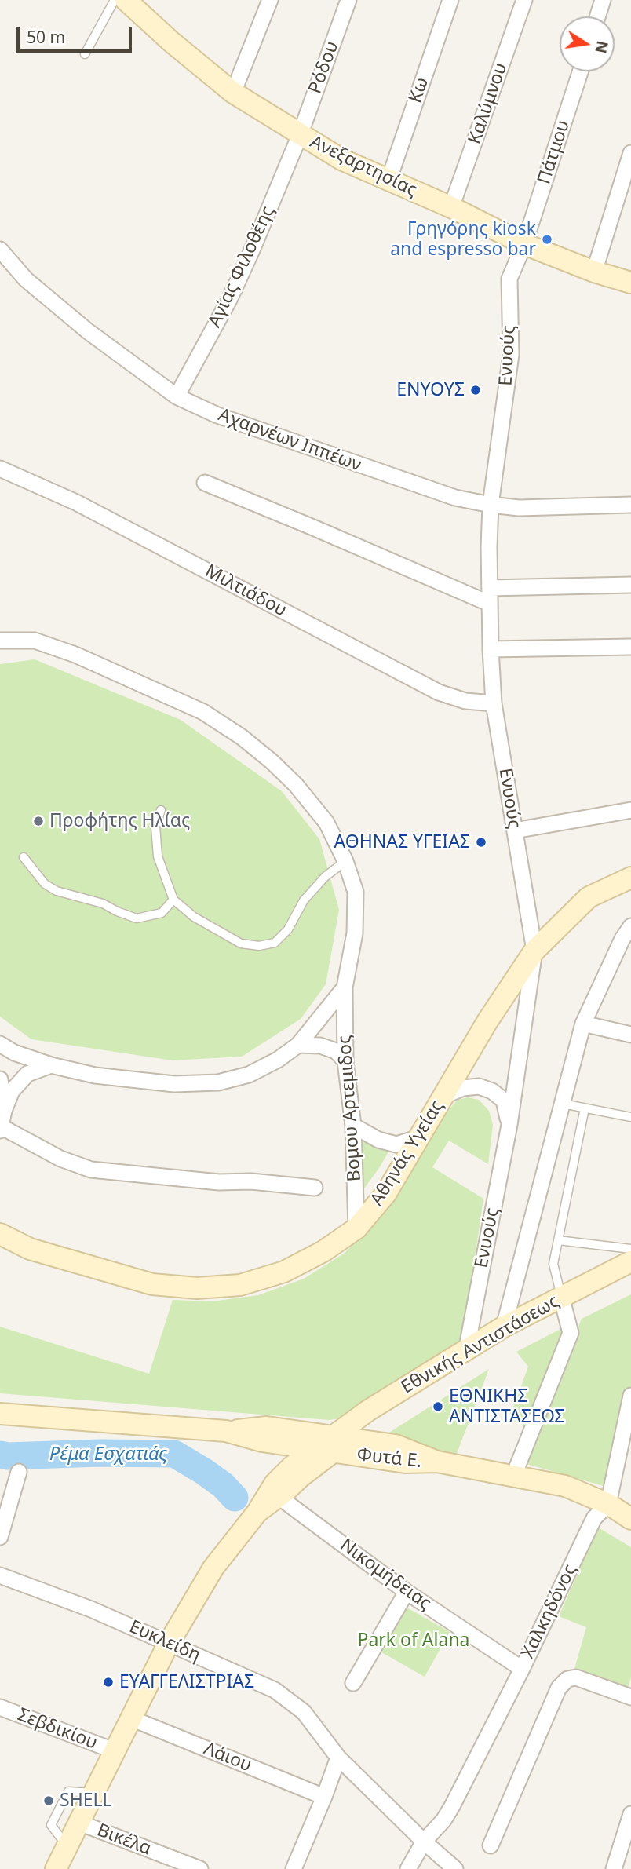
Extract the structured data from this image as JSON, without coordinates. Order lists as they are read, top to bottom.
{
  "streets": {
    "street": [
      "Ρόδου",
      "Κω",
      "Καλύμνου",
      "Πάτμου",
      "Ανεξαρτησίας",
      "Αγίας Φιλοθέης",
      "Ενυούς",
      "Αχαρνέων Ιππέων",
      "Μιλτιάδου",
      "Βομου Αρτεμιδος",
      "Αθηνάς Υγείας",
      "Εθνικής Αντιστάσεως",
      "Φυτά Ε.",
      "Νικομήδειας",
      "Χαλκηδόνος",
      "Ευκλείδη",
      "Σεβδικίου",
      "Λάιου",
      "Βικέλα"
    ]
  },
  "crossings": [
    ["Ρόδου", "Ανεξαρτησίας"],
    ["Ρόδου", "Αγίας Φιλοθέης"],
    ["Κω", "Ανεξαρτησίας"],
    ["Καλύμνου", "Ανεξαρτησίας"],
    ["Πάτμου", "Ανεξαρτησίας"],
    ["Πάτμου", "Ενυούς"],
    ["Ανεξαρτησίας", "Αγίας Φιλοθέης"],
    ["Ανεξαρτησίας", "Ενυούς"],
    ["Αγίας Φιλοθέης", "Αχαρνέων Ιππέων"],
    ["Ενυούς", "Αχαρνέων Ιππέων"],
    ["Ενυούς", "Μιλτιάδου"],
    ["Ενυούς", "Αθηνάς Υγείας"],
    ["Ενυούς", "Εθνικής Αντιστάσεως"],
    ["Βομου Αρτεμιδος", "Αθηνάς Υγείας"],
    ["Εθνικής Αντιστάσεως", "Φυτά Ε."],
    ["Εθνικής Αντιστάσεως", "Νικομήδειας"],
    ["Εθνικής Αντιστάσεως", "Ευκλείδη"],
    ["Εθνικής Αντιστάσεως", "Σεβδικίου"],
    ["Εθνικής Αντιστάσεως", "Λάιου"],
    ["Εθνικής Αντιστάσεως", "Βικέλα"],
    ["Φυτά Ε.", "Χαλκηδόνος"],
    ["Νικομήδειας", "Χαλκηδόνος"],
    ["Χαλκηδόνος", "Ευκλείδη"]
  ],
  "water": ["Ρέμα Εσχατιάς"],
  "parks": ["Park of Alana"],
  "places": [
    "Γρηγόρης kiosk and espresso bar",
    "ΕΝΥΟΥΣ",
    "Προφήτης Ηλίας",
    "ΑΘΗΝΑΣ ΥΓΕΙΑΣ",
    "ΕΘΝΙΚΗΣ ΑΝΤΙΣΤΑΣΕΩΣ",
    "ΕΥΑΓΓΕΛΙΣΤΡΙΑΣ",
    "SHELL"
  ],
  "scale_bar": "50 m",
  "north": "right"
}
